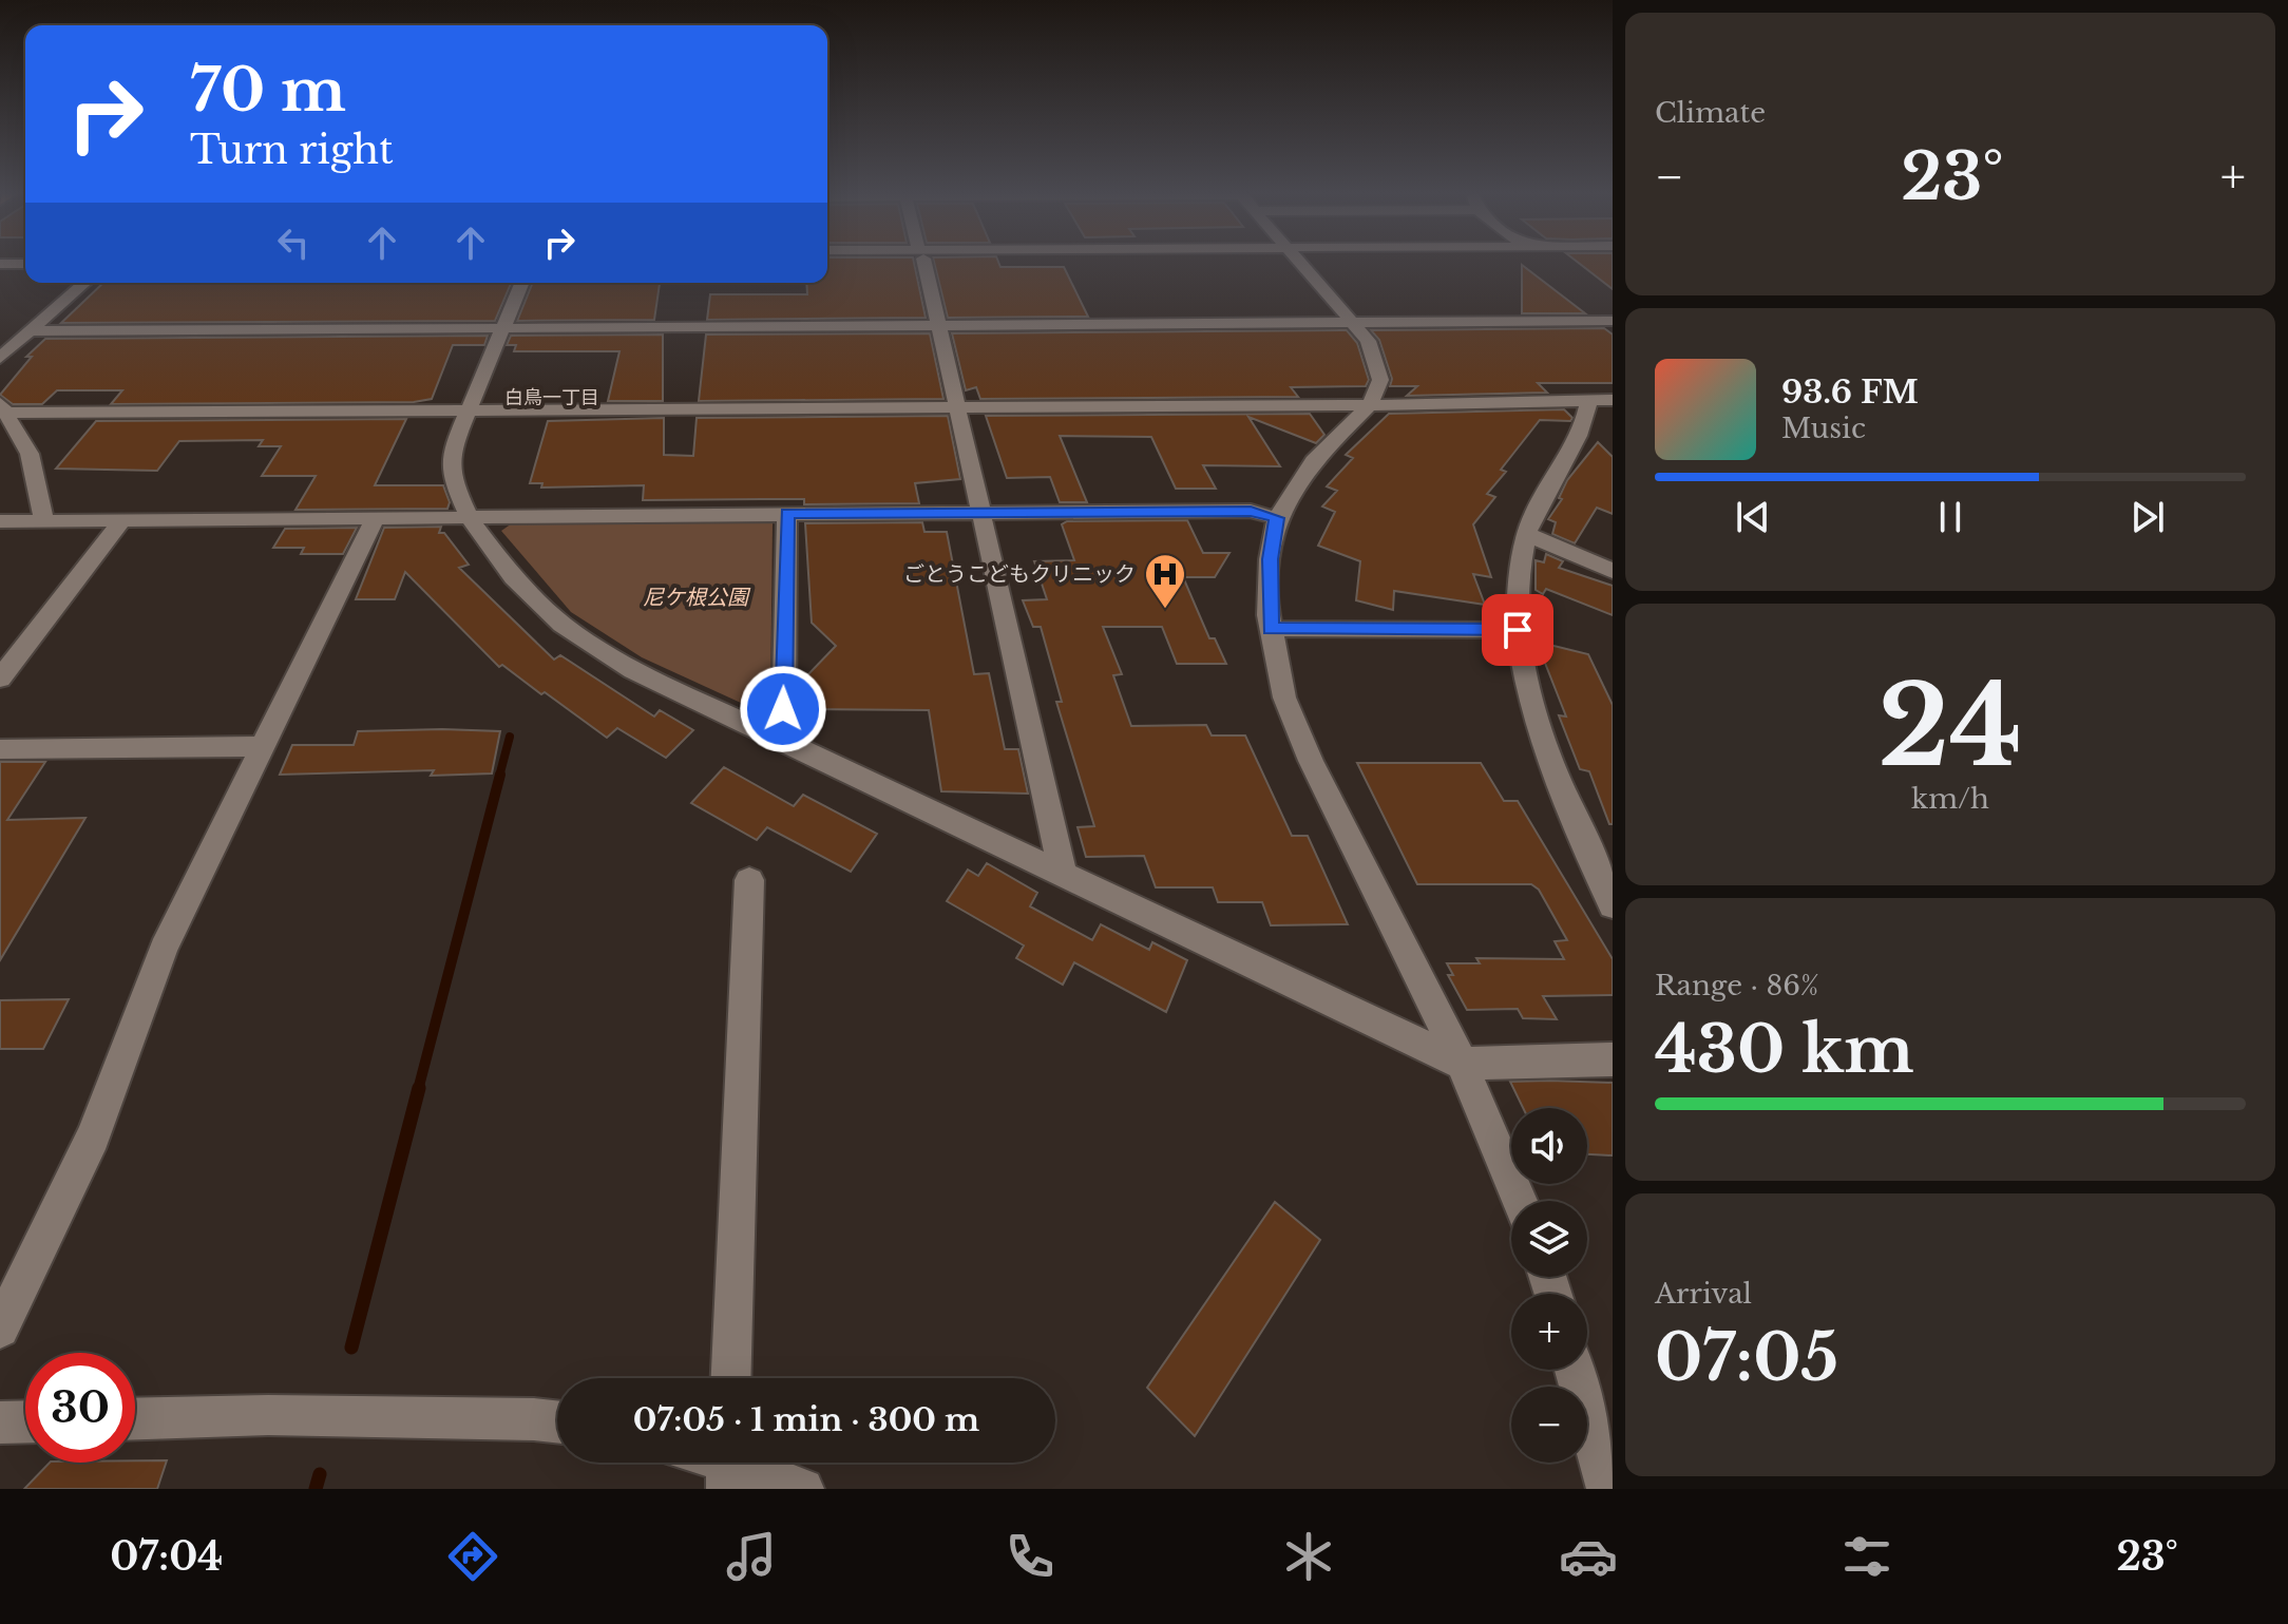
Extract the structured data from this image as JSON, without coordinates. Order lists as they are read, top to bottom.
{
  "districts": ["白鳥一丁目"],
  "parks": ["尼ケ根公園"],
  "places": {
    "hospital": ["ごとうこどもクリニック"]
  },
  "page": {
    "tile": [
      "Climate",
      ["24", "km/h"],
      ["Range · 86%", "430 km"],
      ["Arrival", "07:05"]
    ],
    "turn": ["70 m", "Turn right"],
    "heat": ["−", "23°", "+"],
    "song": ["93.6 FM", "Music"],
    "map_buttons": ["+", "−"],
    "limit": "30",
    "trip": "07:05 · 1 min · 300 m",
    "tabs": ["07:04", "23°"]
  }
}
